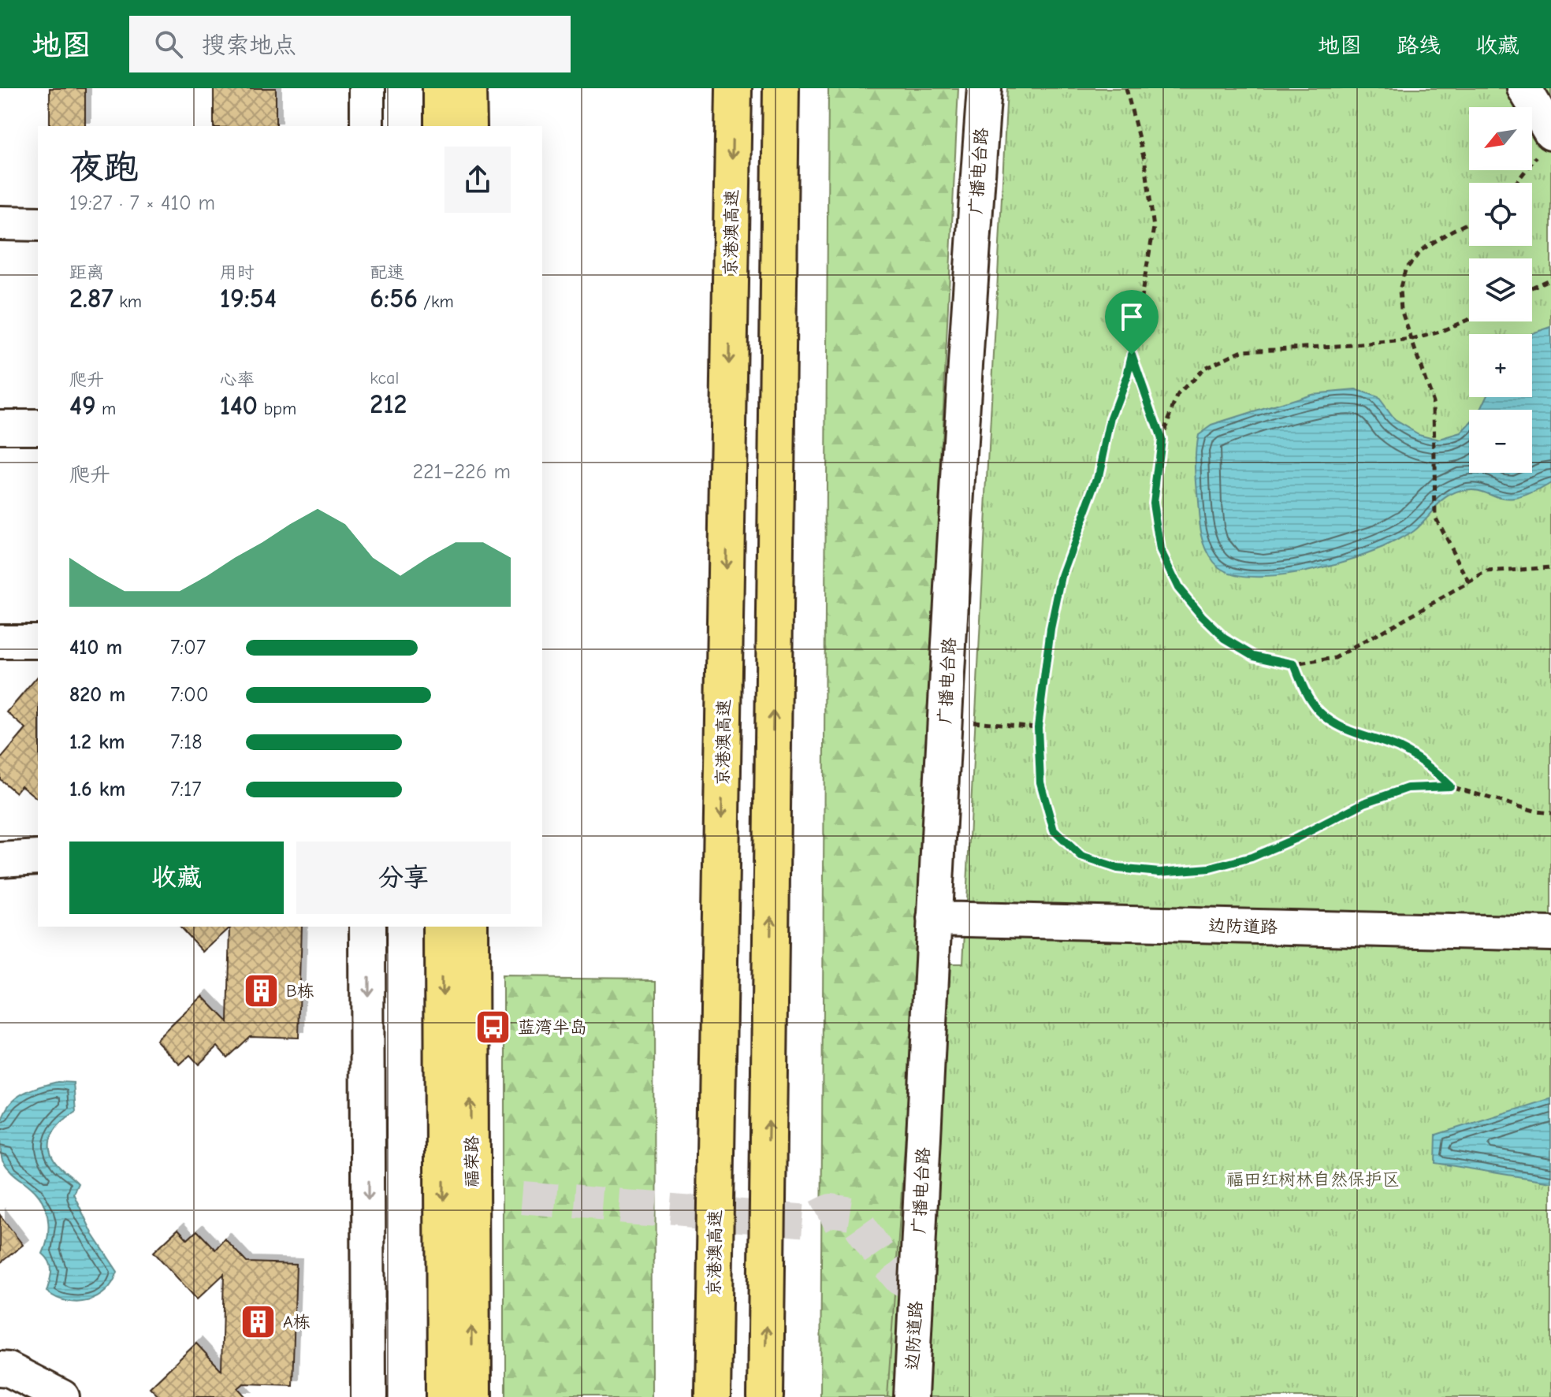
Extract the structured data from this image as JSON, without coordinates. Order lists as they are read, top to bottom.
{
  "streets": {
    "main road": ["京港澳高速", "福荣路"],
    "street": ["广播电台路", "边防道路"]
  },
  "crossings": [
    ["广播电台路", "边防道路"]
  ],
  "parks": ["福田红树林自然保护区"],
  "places": {
    "building": ["B栋", "A栋"],
    "bus stop": ["蓝湾半岛"]
  },
  "north": "bottom left",
  "page": {
    "header": "地图",
    "search": "搜索地点",
    "nav": ["地图", "路线", "收藏"],
    "map_buttons": ["+", "−"],
    "heading": ["夜跑", "19:27 · 7 × 410 m"],
    "stats": [
      ["距离", "2.87 km"],
      ["用时", "19:54"],
      ["配速", "6:56 /km"],
      ["爬升", "49 m"],
      ["心率", "140 bpm"],
      ["kcal", "212"]
    ],
    "chart": ["爬升", "221–226 m"],
    "list": [
      {
        "name": "410 m",
        "note": "7:07"
      },
      {
        "name": "820 m",
        "note": "7:00"
      },
      {
        "name": "1.2 km",
        "note": "7:18"
      },
      {
        "name": "1.6 km",
        "note": "7:17"
      }
    ],
    "buttons": ["收藏", "分享"]
  }
}
